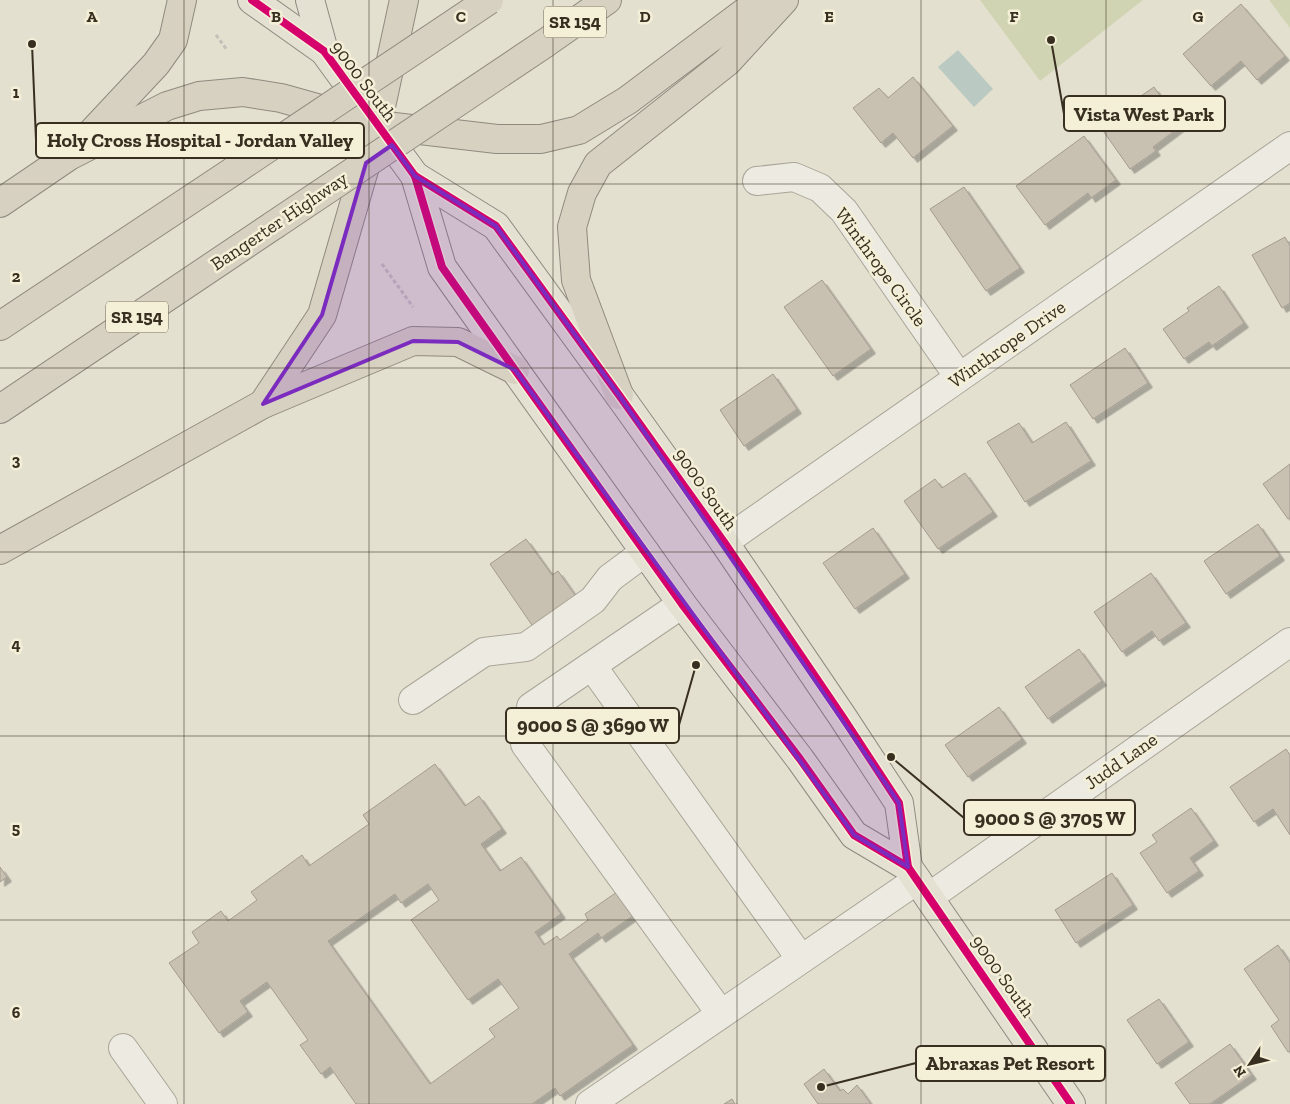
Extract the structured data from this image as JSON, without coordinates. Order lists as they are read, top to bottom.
{
  "streets": {
    "highway": ["SR 154", "Bangerter Highway"],
    "main road": ["9000 South"],
    "street": ["Winthrope Circle", "Winthrope Drive", "Judd Lane"]
  },
  "crossings": [
    ["9000 South", "Winthrope Drive"],
    ["9000 South", "Judd Lane"],
    ["Winthrope Circle", "Winthrope Drive"]
  ],
  "places": [
    "Vista West Park",
    "Holy Cross Hospital - Jordan Valley",
    "9000 S @ 3690 W",
    "9000 S @ 3705 W",
    "Abraxas Pet Resort"
  ],
  "north": "bottom left",
  "grid": {
    "columns": [
      "A",
      "B",
      "C",
      "D",
      "E",
      "F",
      "G"
    ],
    "rows": [
      "1",
      "2",
      "3",
      "4",
      "5",
      "6"
    ]
  }
}
